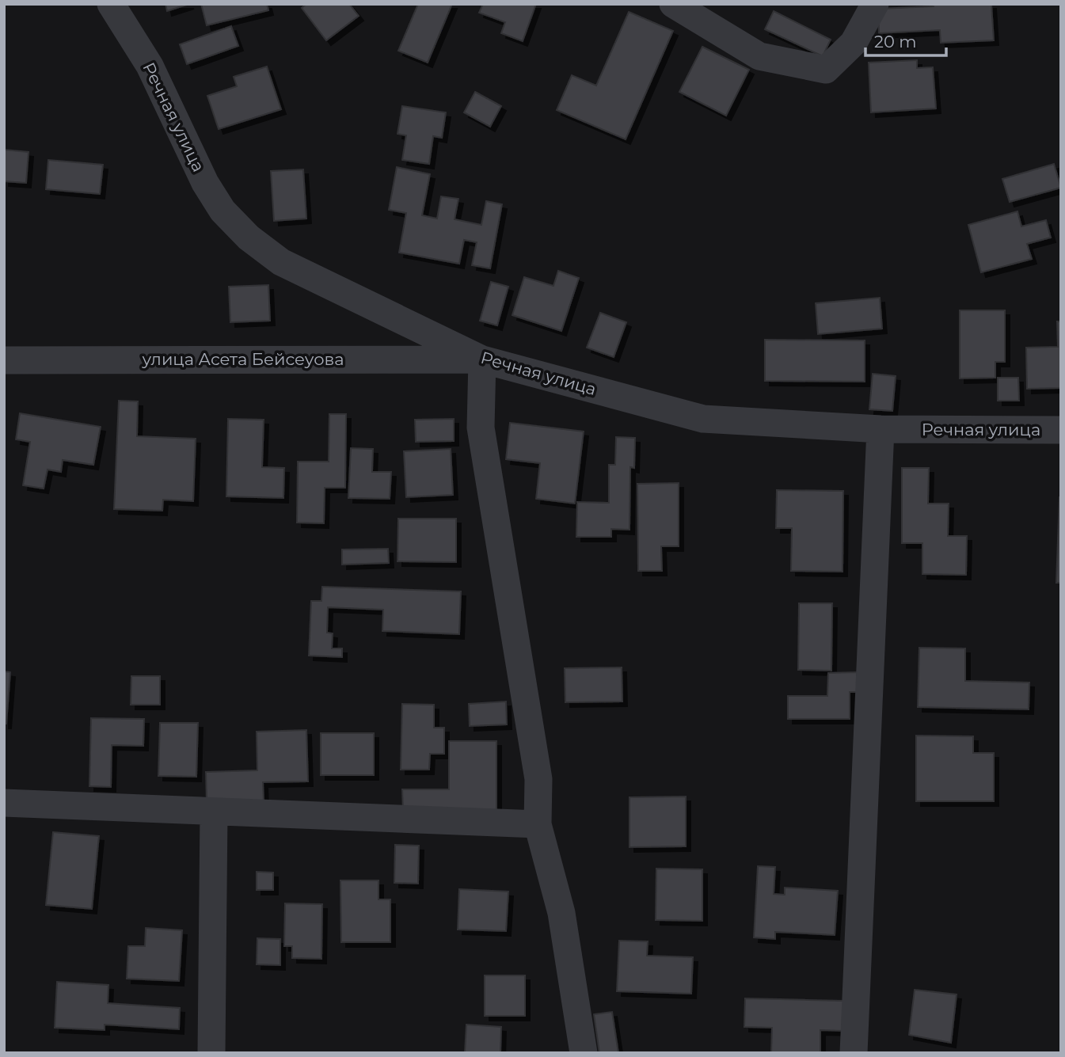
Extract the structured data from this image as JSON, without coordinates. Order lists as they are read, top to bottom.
{
  "streets": {
    "street": ["Речная улица", "улица Асета Бейсеуова"]
  },
  "crossings": [
    ["Речная улица", "улица Асета Бейсеуова"]
  ],
  "scale_bar": "20 m"
}
